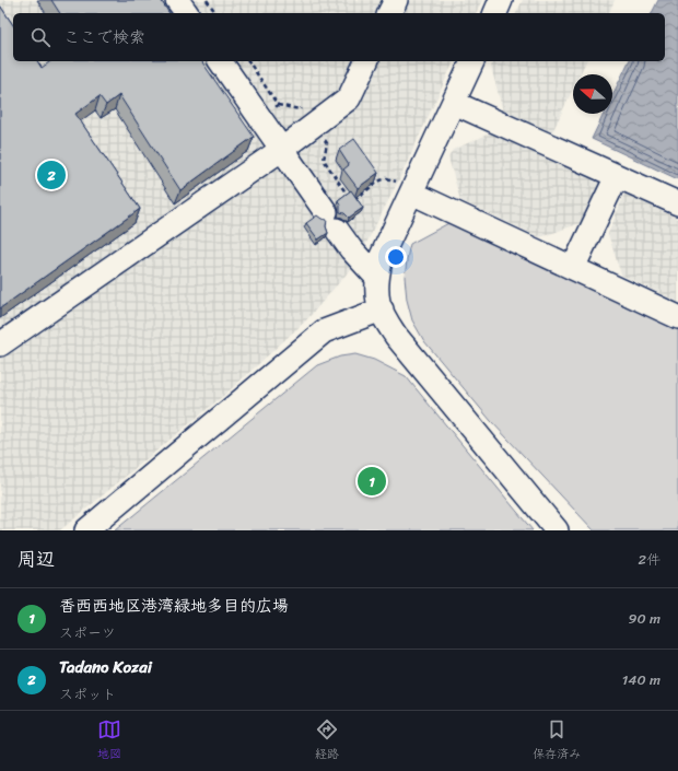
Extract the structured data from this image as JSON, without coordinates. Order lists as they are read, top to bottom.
{
  "north": "left",
  "page": {
    "search": "ここで検索",
    "pins": ["2", "1"],
    "heading": ["周辺", "2件"],
    "list": [
      {
        "mark": "1",
        "name": "香西西地区港湾緑地多目的広場",
        "note": "スポーツ",
        "value": "90 m"
      },
      {
        "mark": "2",
        "name": "Tadano Kozai",
        "note": "スポット",
        "value": "140 m"
      }
    ],
    "nav": ["地図", "経路", "保存済み"]
  }
}
